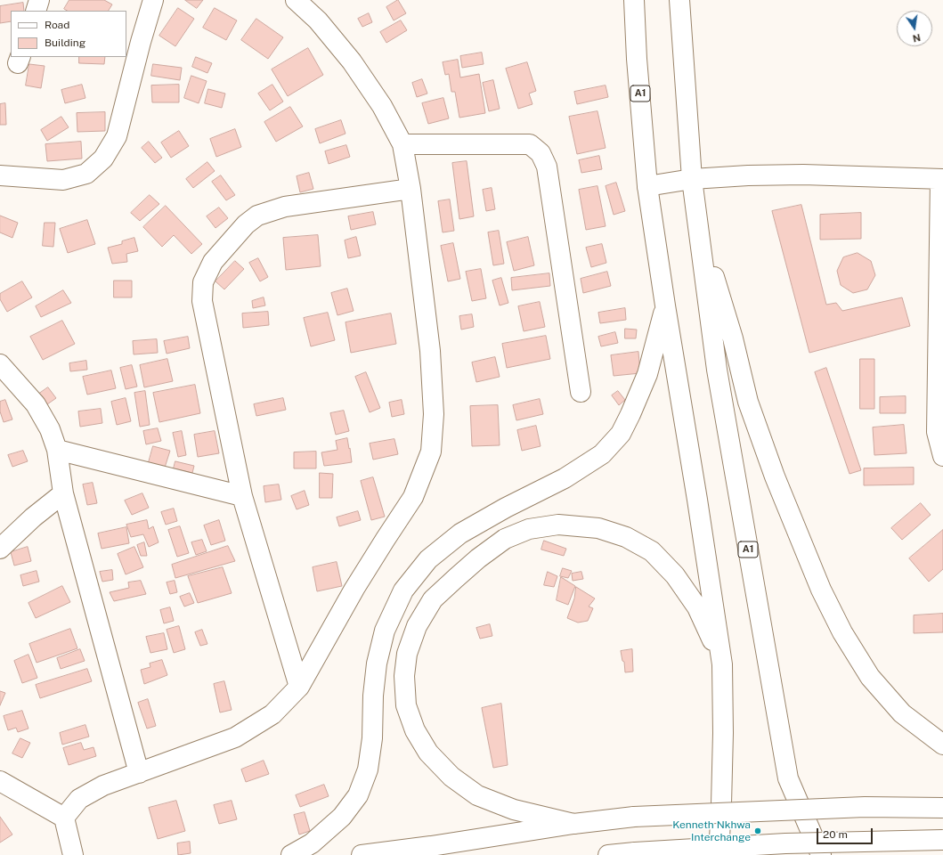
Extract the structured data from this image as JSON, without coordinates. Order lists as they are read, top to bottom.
{
  "streets": {
    "main road": ["A1"]
  },
  "places": ["Kenneth Nkhwa Interchange"],
  "legend": ["Road", "Building"],
  "scale_bar": "20 m",
  "north": "bottom"
}
